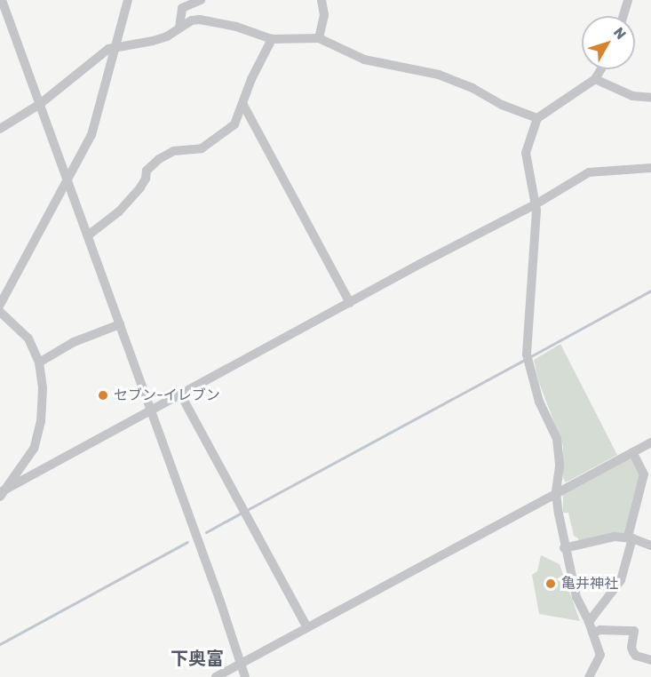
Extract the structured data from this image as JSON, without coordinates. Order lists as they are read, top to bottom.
{
  "districts": ["下奥富"],
  "places": ["セブン-イレブン", "亀井神社"],
  "north": "top right"
}
